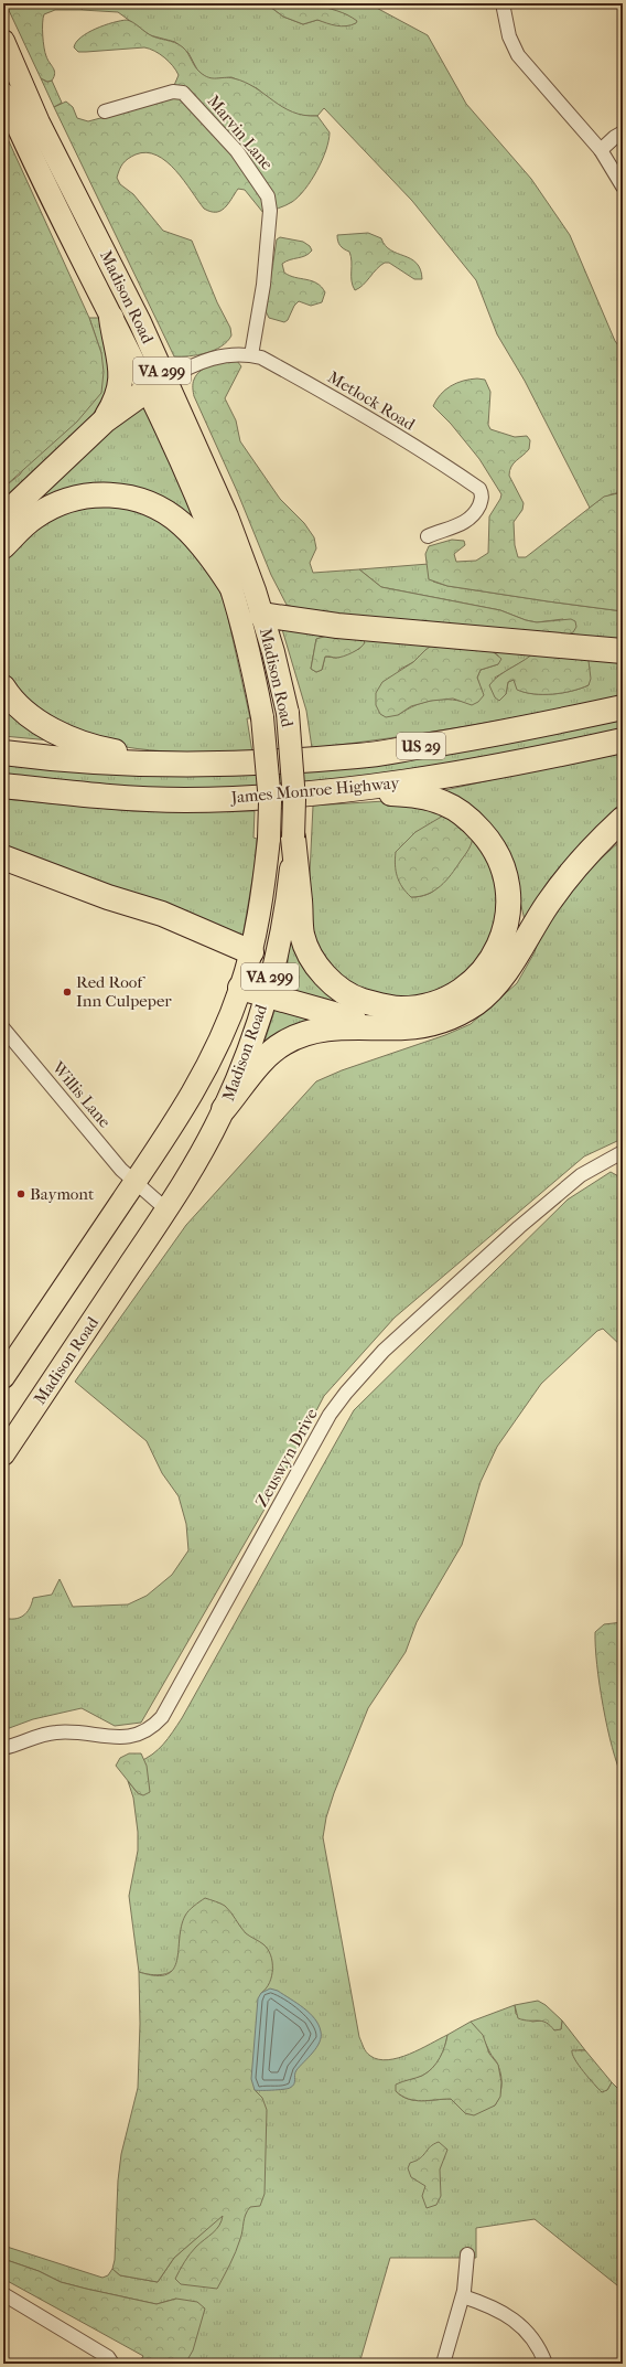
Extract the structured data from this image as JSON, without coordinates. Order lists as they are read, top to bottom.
{
  "streets": {
    "highway": ["US 29", "James Monroe Highway"],
    "main road": ["Madison Road", "VA 299"],
    "street": [
      "Marvin Lane",
      "Metlock Road",
      "Willis Lane",
      "Zeuswyn Drive"
    ]
  },
  "crossings": [
    ["Marvin Lane", "Metlock Road"],
    ["Madison Road", "Metlock Road"],
    ["Madison Road", "Willis Lane"]
  ],
  "places": ["Red Roof Inn Culpeper", "Baymont"]
}
